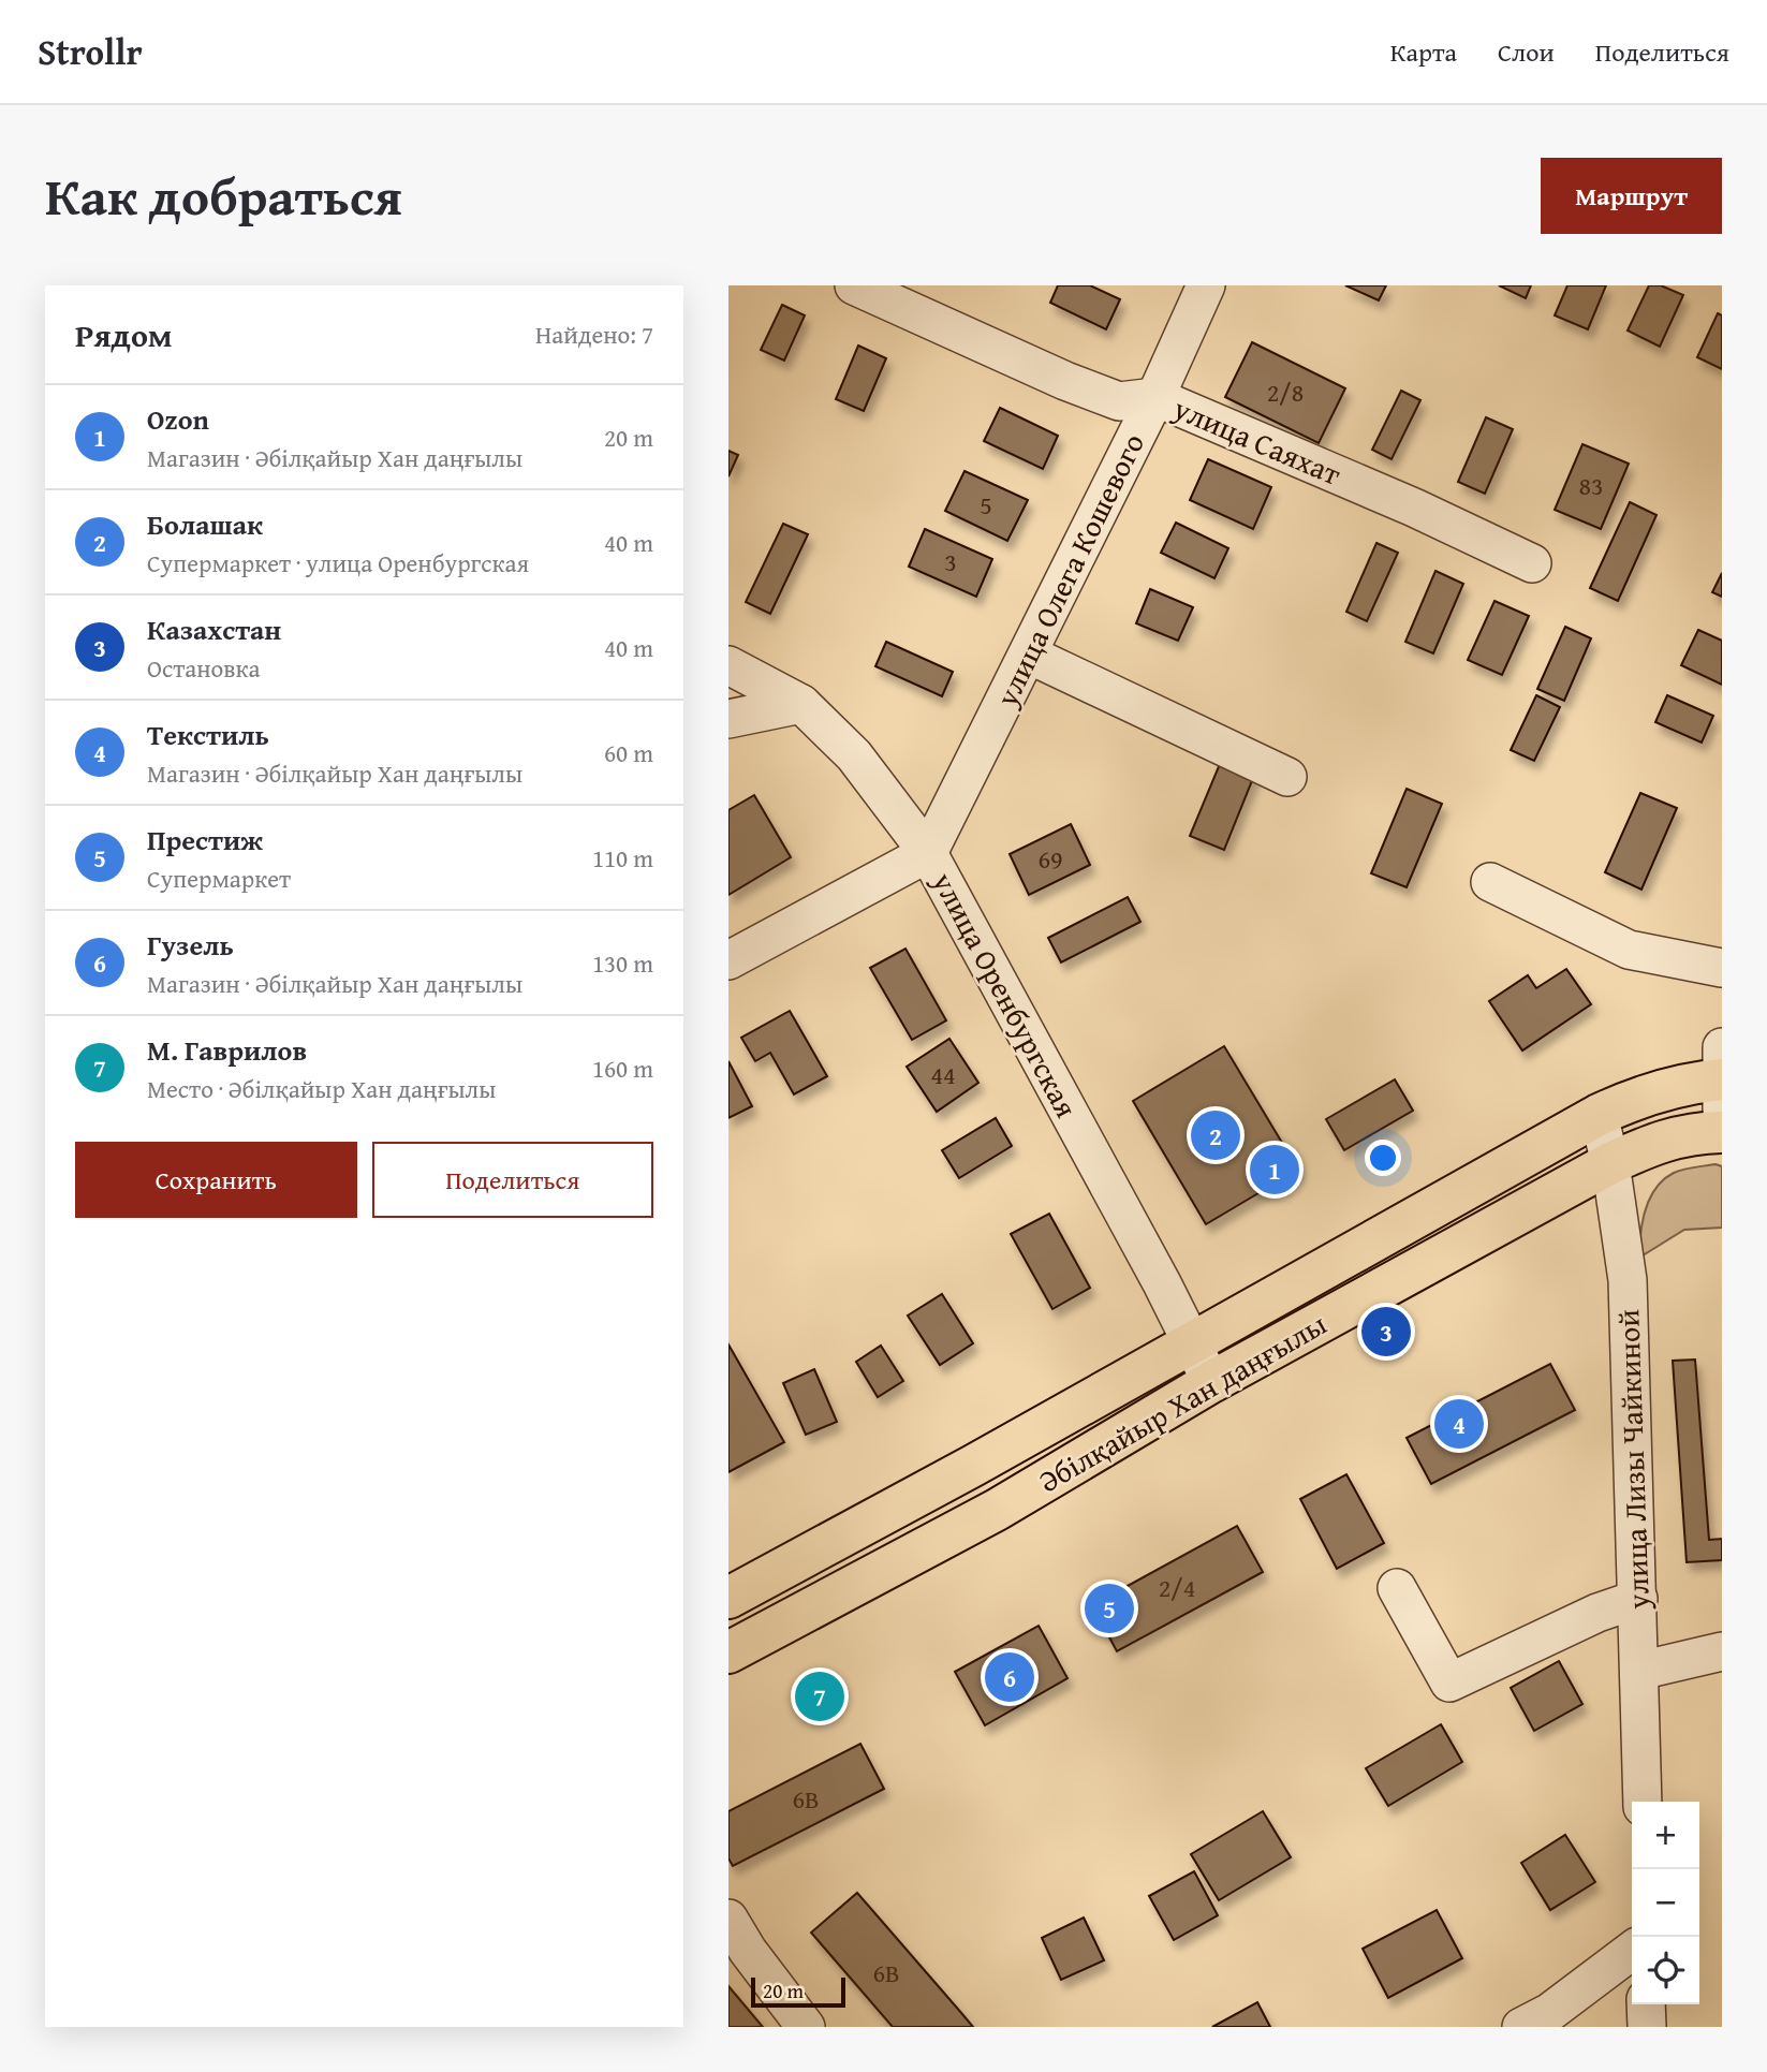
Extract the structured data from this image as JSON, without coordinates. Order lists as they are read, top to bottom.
{
  "streets": {
    "main road": ["Әбілқайыр Хан даңғылы"],
    "street": [
      "улица Саяхат",
      "улица Олега Кошевого",
      "улица Оренбургская",
      "улица Лизы Чайкиной"
    ]
  },
  "crossings": [
    ["улица Саяхат", "улица Олега Кошевого"],
    ["улица Олега Кошевого", "улица Оренбургская"],
    ["улица Оренбургская", "Әбілқайыр Хан даңғылы"],
    ["Әбілқайыр Хан даңғылы", "улица Лизы Чайкиной"]
  ],
  "house_numbers": [
    "2/8",
    "83",
    "5",
    "3",
    "69",
    "44",
    "2/4",
    "6В",
    "6В"
  ],
  "scale_bar": "20 m",
  "page": {
    "header": "Strollr",
    "nav": ["Карта", "Слои", "Поделиться"],
    "title": "Как добраться",
    "buttons": [
      "Маршрут",
      ["Сохранить", "Поделиться"]
    ],
    "heading": ["Рядом", "Найдено: 7"],
    "list": [
      {
        "mark": "1",
        "name": "Ozon",
        "note": "Магазин · Әбілқайыр Хан даңғылы",
        "value": "20 m"
      },
      {
        "mark": "2",
        "name": "Болашак",
        "note": "Супермаркет · улица Оренбургская",
        "value": "40 m"
      },
      {
        "mark": "3",
        "name": "Казахстан",
        "note": "Остановка",
        "value": "40 m"
      },
      {
        "mark": "4",
        "name": "Текстиль",
        "note": "Магазин · Әбілқайыр Хан даңғылы",
        "value": "60 m"
      },
      {
        "mark": "5",
        "name": "Престиж",
        "note": "Супермаркет",
        "value": "110 m"
      },
      {
        "mark": "6",
        "name": "Гузель",
        "note": "Магазин · Әбілқайыр Хан даңғылы",
        "value": "130 m"
      },
      {
        "mark": "7",
        "name": "М. Гаврилов",
        "note": "Место · Әбілқайыр Хан даңғылы",
        "value": "160 m"
      }
    ],
    "pins": [
      "2",
      "1",
      "3",
      "4",
      "5",
      "6",
      "7"
    ],
    "map_buttons": ["+", "−"],
    "scale": "20 m"
  }
}
